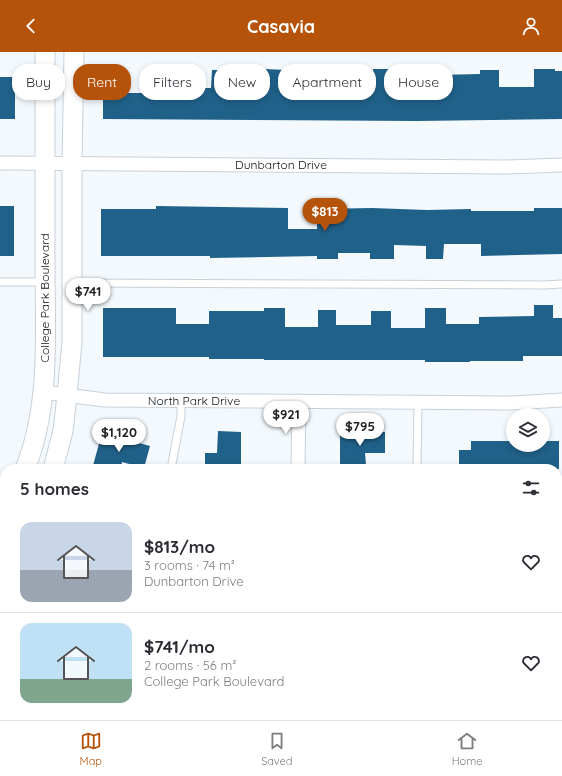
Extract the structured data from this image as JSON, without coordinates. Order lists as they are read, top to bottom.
{
  "streets": {
    "street": ["Dunbarton Drive", "College Park Boulevard", "North Park Drive"]
  },
  "crossings": [
    ["Dunbarton Drive", "College Park Boulevard"],
    ["College Park Boulevard", "North Park Drive"]
  ],
  "page": {
    "header": "Casavia",
    "chip": [
      "Buy",
      "Rent",
      "Filters",
      "New",
      "Apartment",
      "House"
    ],
    "price": [
      "$813",
      "$741",
      "$921",
      "$795",
      "$1,120"
    ],
    "heading": "5 homes",
    "list": [
      {
        "name": "$813/mo",
        "note": "3 rooms · 74 m² · Dunbarton Drive"
      },
      {
        "name": "$741/mo",
        "note": "2 rooms · 56 m² · College Park Boulevard"
      }
    ],
    "tabs": ["Map", "Saved", "Home"]
  }
}
